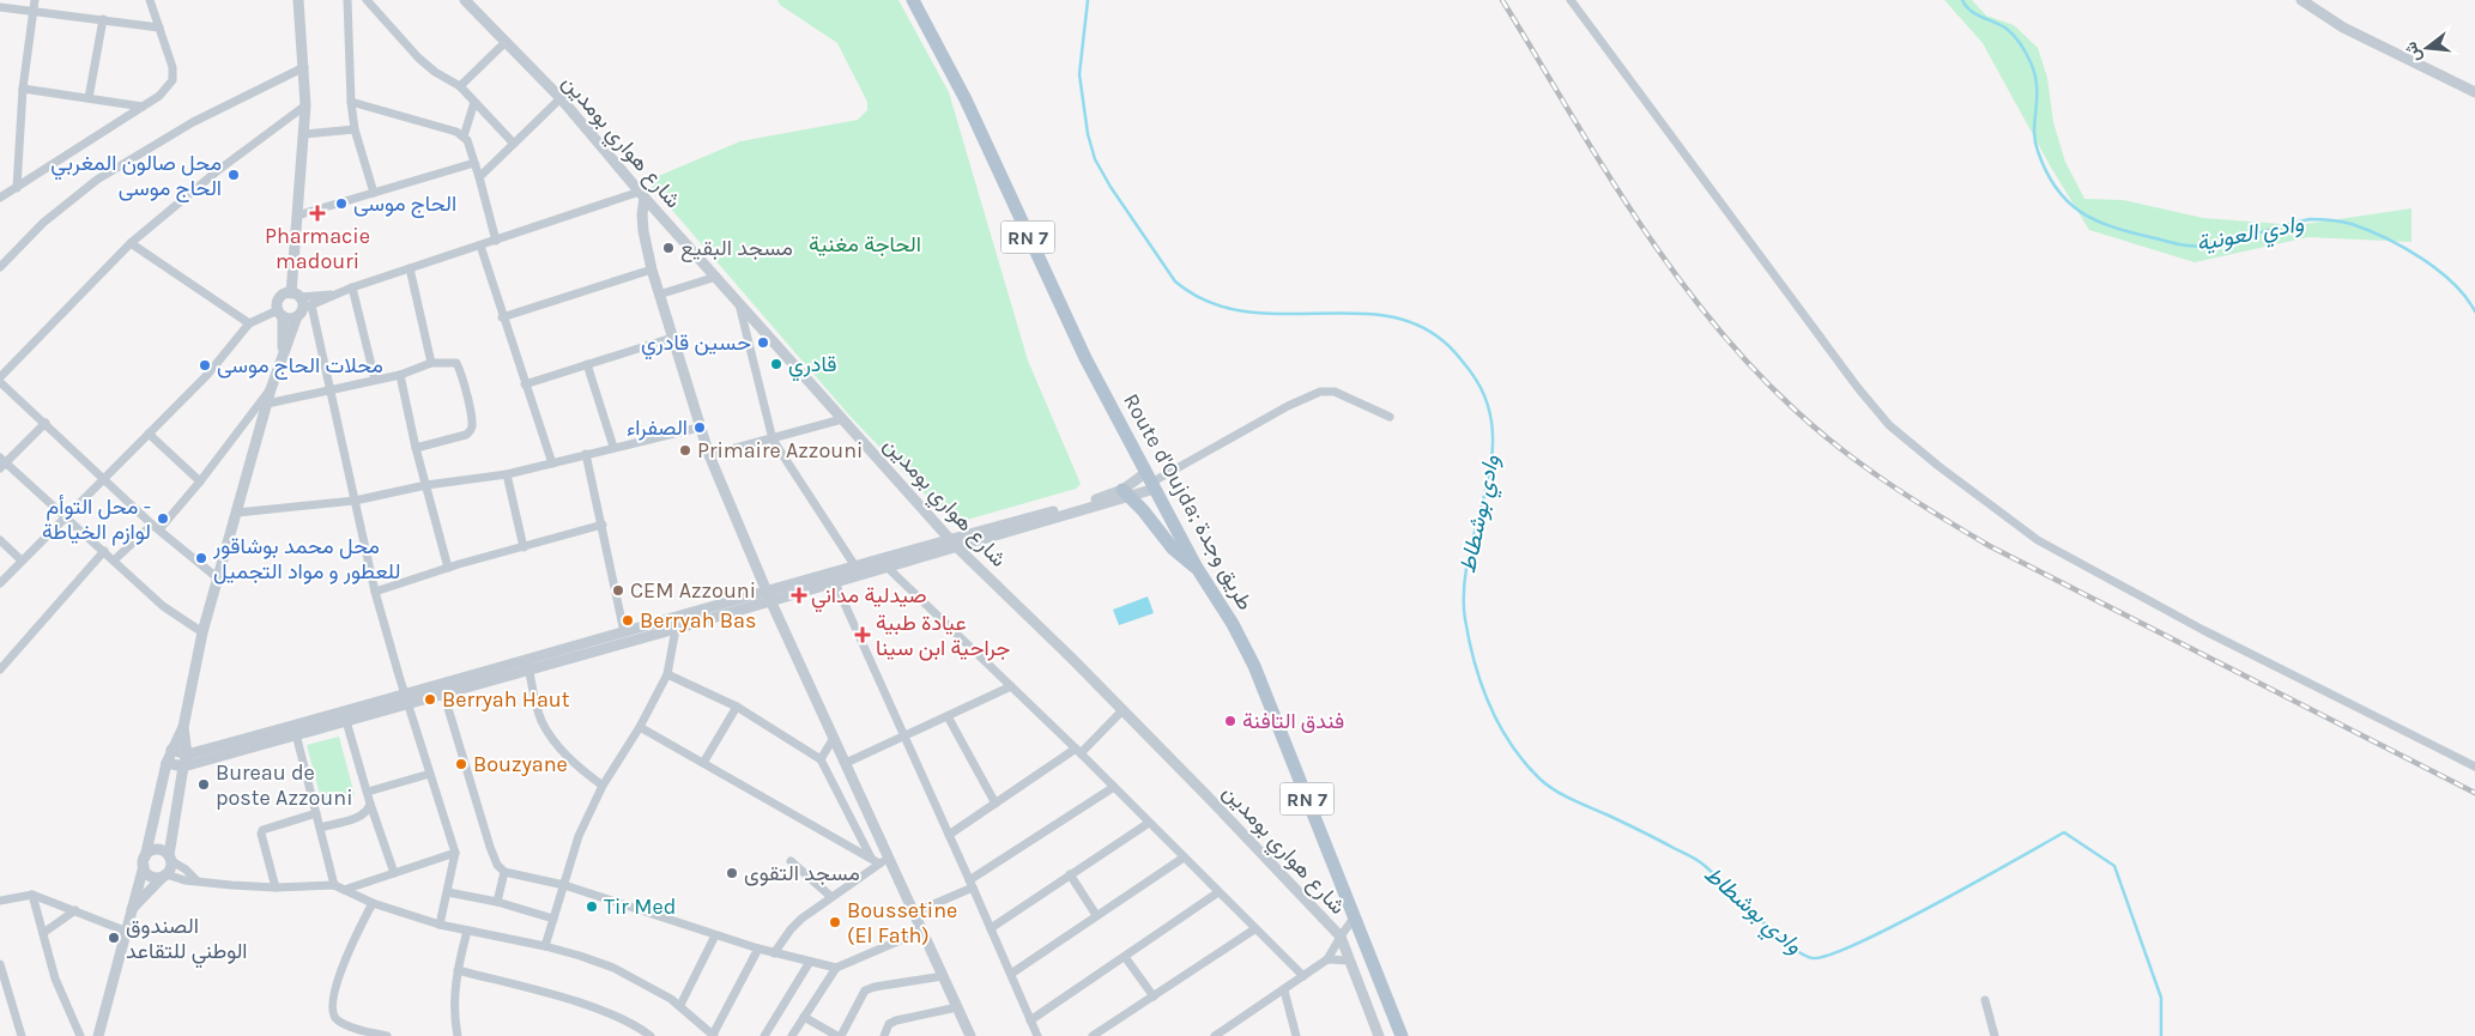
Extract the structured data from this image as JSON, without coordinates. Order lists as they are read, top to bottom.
{
  "streets": {
    "main road": ["RN 7", "Route d'Oujda; طريق وجدة"],
    "street": ["شارع هواري بومدين"]
  },
  "water": ["وادي العونية", "وادي بوشطاط"],
  "parks": ["الحاجة مغنية"],
  "places": {
    "other": [
      "محل صالون المغربي الحاج موسى",
      "الحاج موسى",
      "مسجد البقيع",
      "حسين قادري",
      "قادري",
      "محلات الحاج موسى",
      "الصفراء",
      "Primaire Azzouni",
      "محل التوأم - لوازم الخياطة",
      "محل محمد بوشاقور للعطور و مواد التجميل",
      "CEM Azzouni",
      "Berryah Bas",
      "Berryah Haut",
      "فندق التافنة",
      "Bouzyane",
      "Bureau de poste Azzouni",
      "مسجد التقوى",
      "Tir Med",
      "Boussetine (El Fath)",
      "الصندوق الوطني للتقاعد"
    ],
    "health": ["Pharmacie madouri", "صيدلية مداني", "عيادة طبية جراحية ابن سينا"]
  },
  "north": "left"
}
